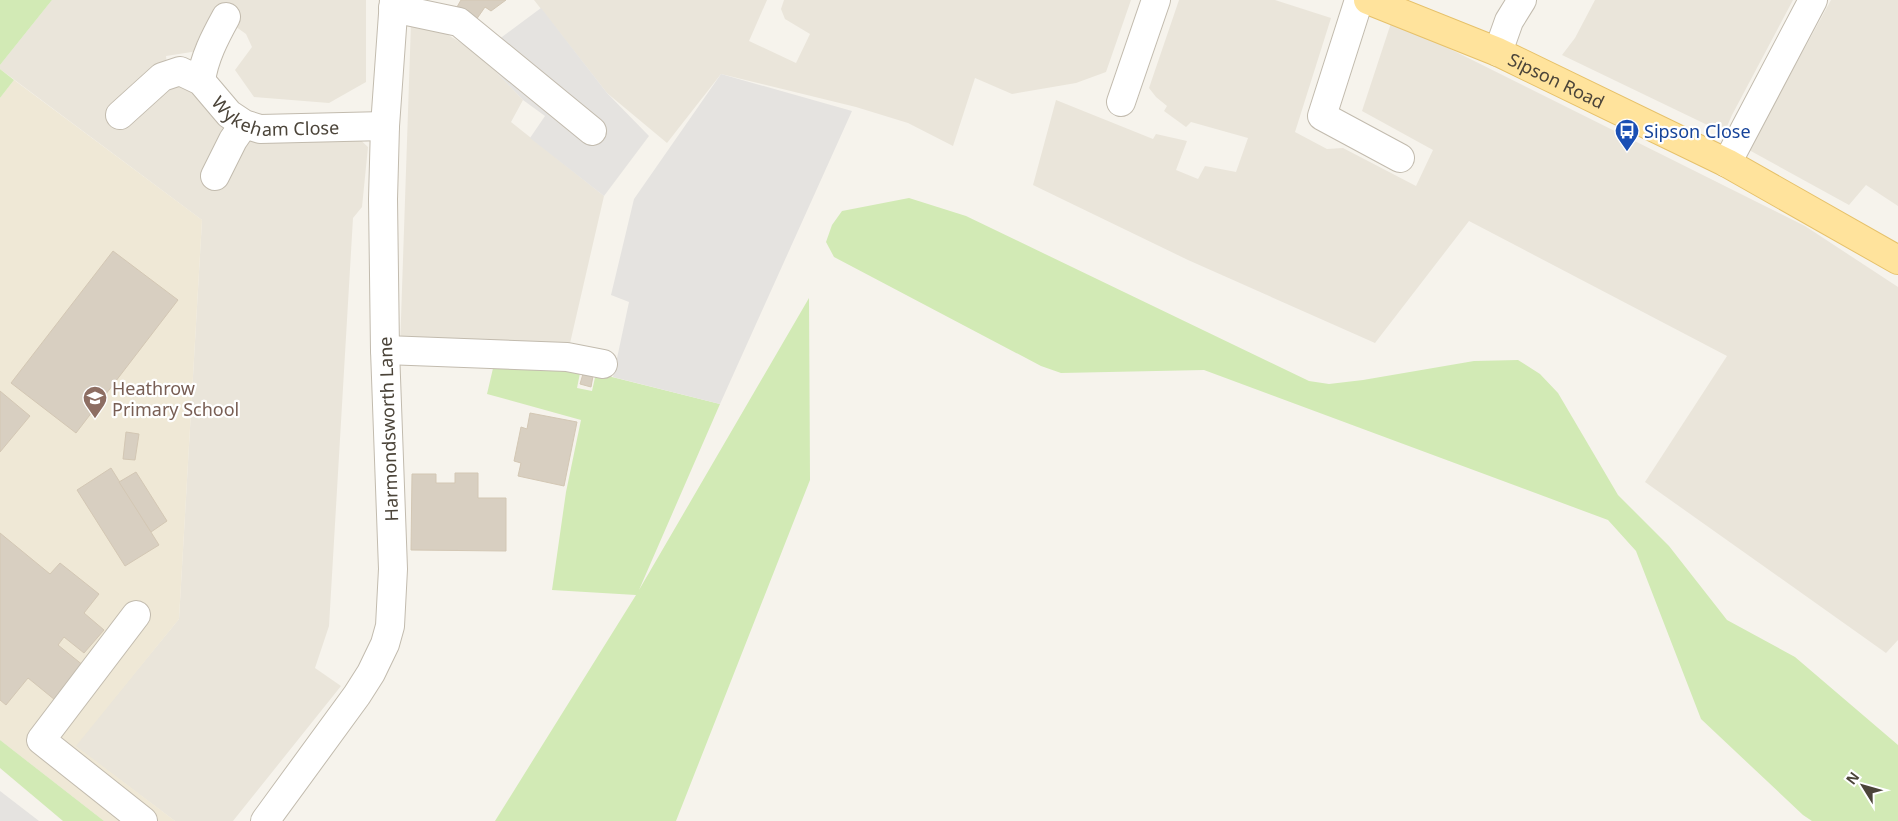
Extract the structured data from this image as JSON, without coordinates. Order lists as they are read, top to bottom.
{
  "streets": {
    "main road": ["Sipson Road"],
    "street": ["Wykeham Close", "Harmondsworth Lane"]
  },
  "crossings": [
    ["Wykeham Close", "Harmondsworth Lane"]
  ],
  "places": {
    "bus stop": ["Sipson Close"],
    "school or university": ["Heathrow Primary School"]
  },
  "north": "top left"
}
